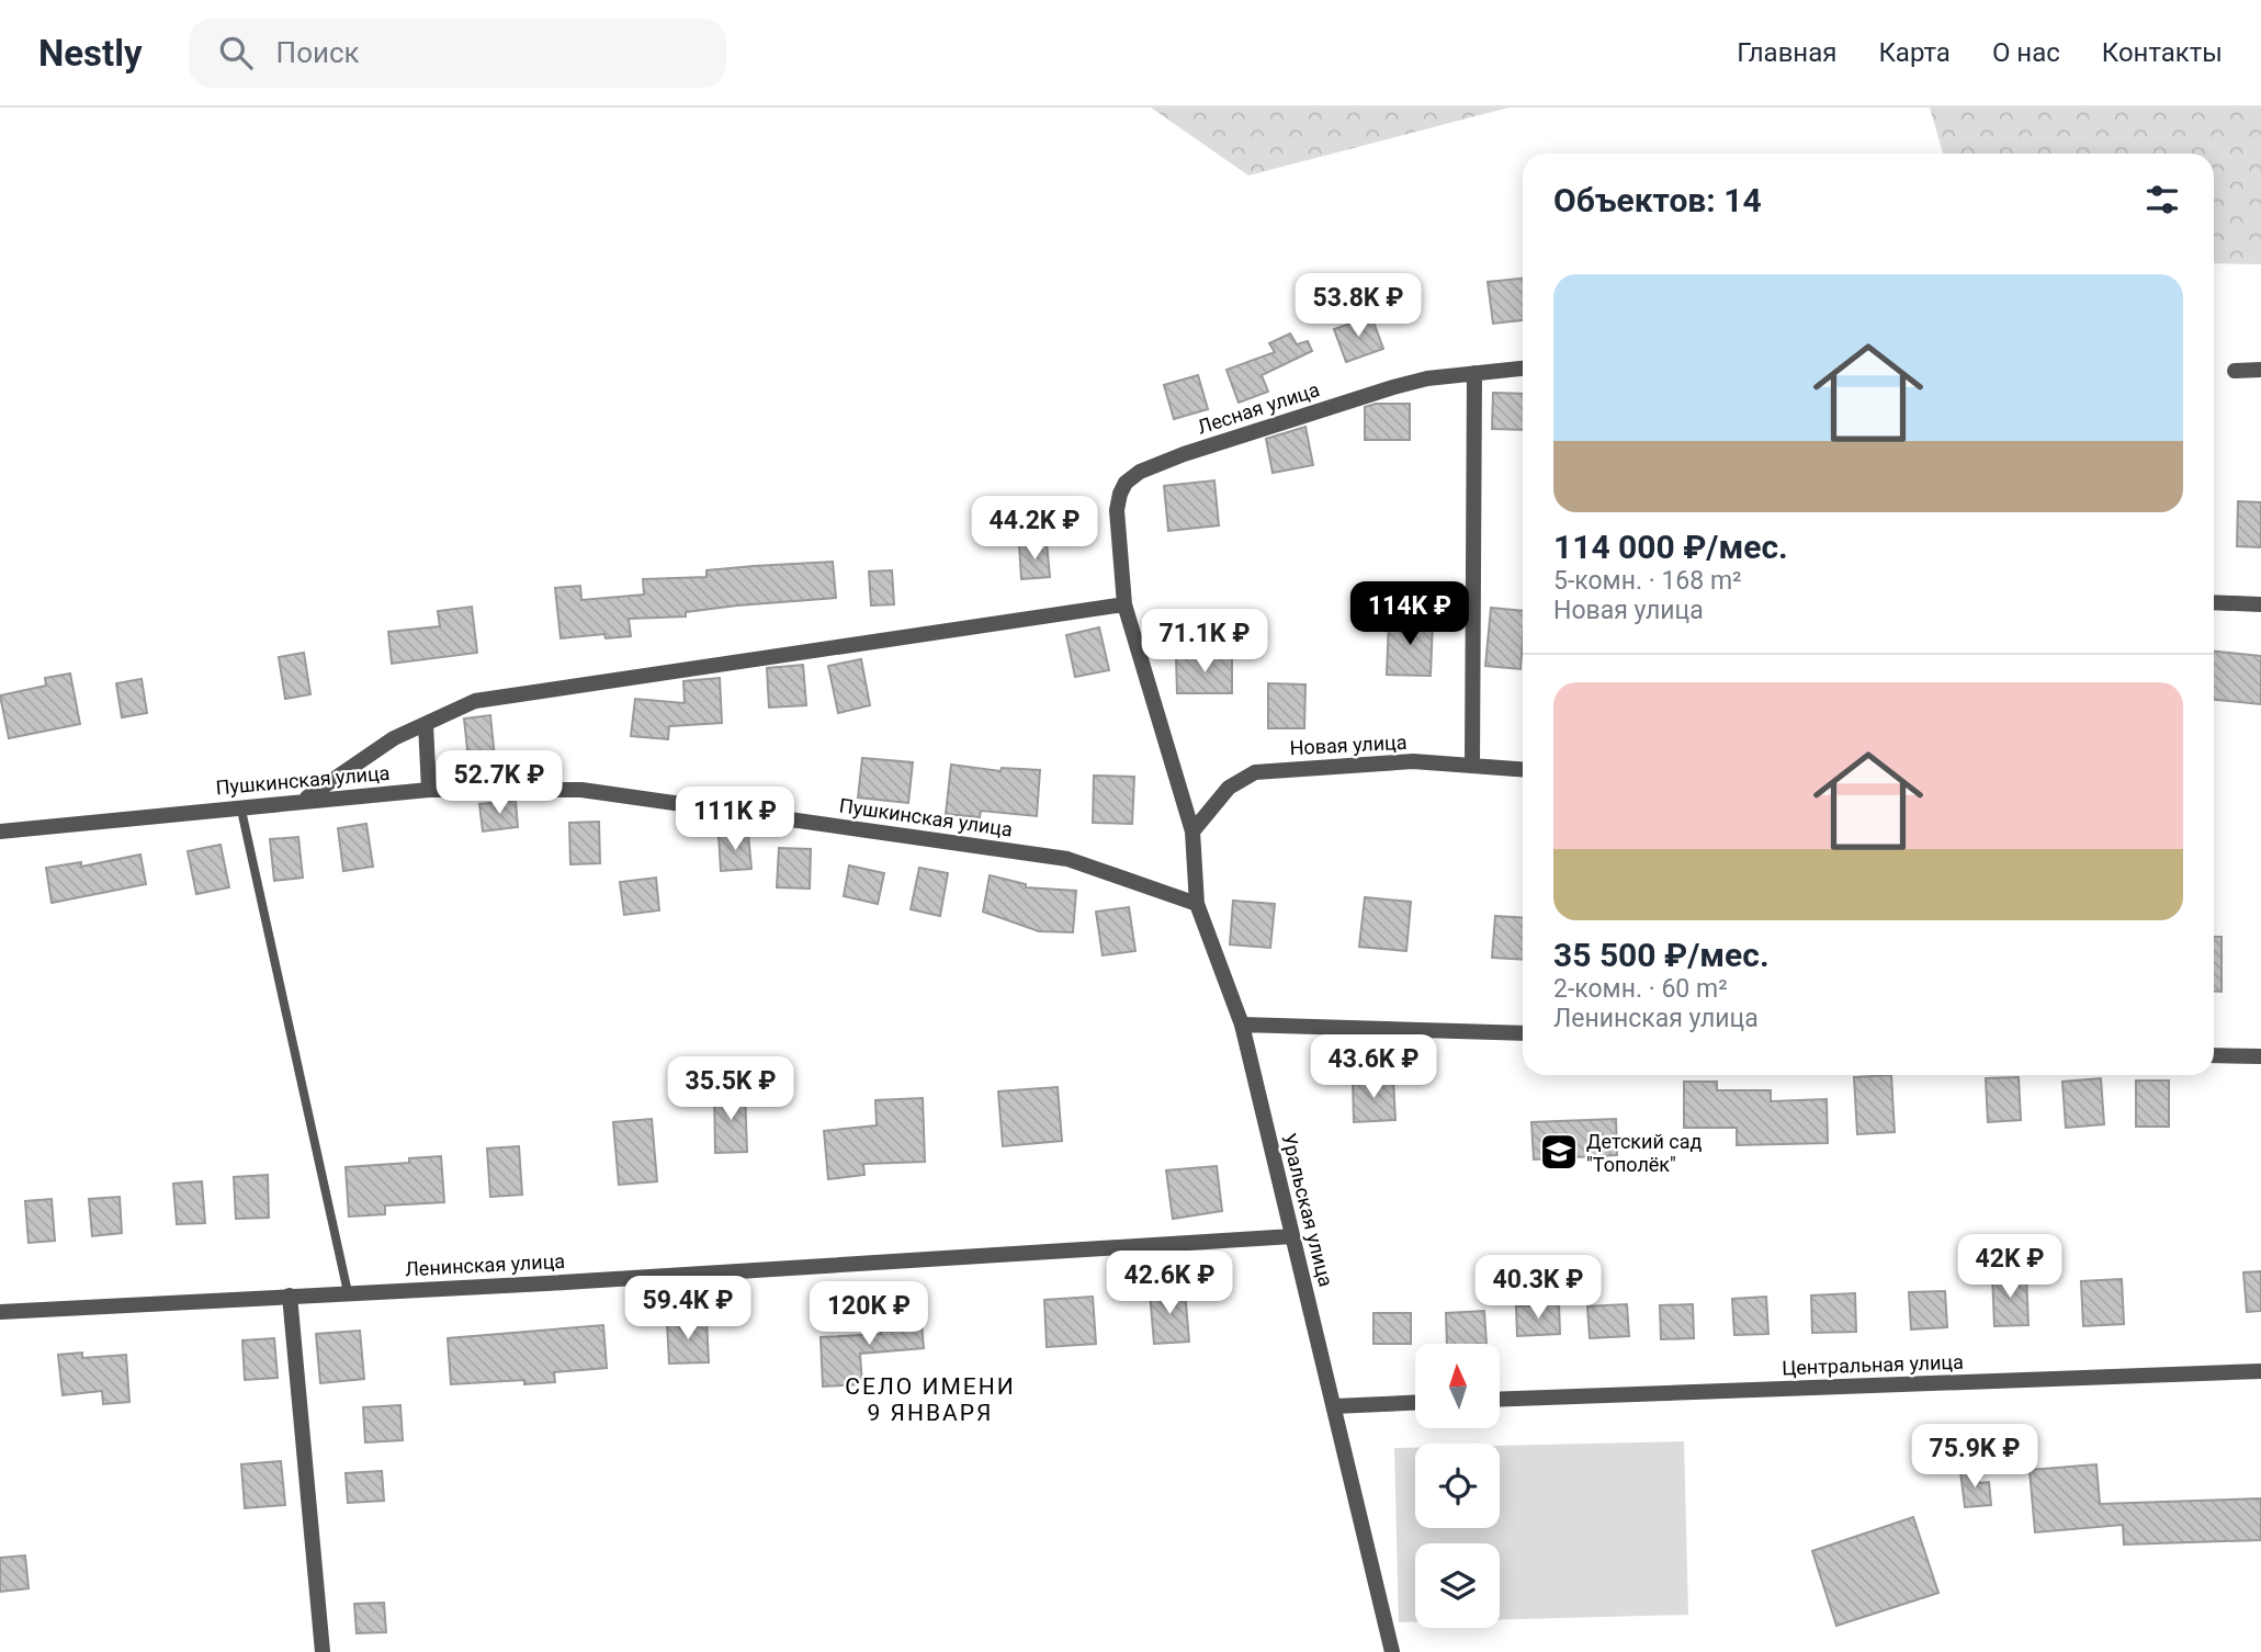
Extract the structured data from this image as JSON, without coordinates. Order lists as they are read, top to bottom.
{
  "streets": {
    "street": [
      "Лесная улица",
      "Новая улица",
      "Пушкинская улица",
      "Уральская улица",
      "Ленинская улица",
      "Центральная улица"
    ]
  },
  "crossings": [
    ["Лесная улица", "Уральская улица"],
    ["Новая улица", "Уральская улица"],
    ["Пушкинская улица", "Уральская улица"],
    ["Уральская улица", "Ленинская улица"]
  ],
  "districts": ["СЕЛО ИМЕНИ 9 ЯНВАРЯ"],
  "places": {
    "school or university": ["Детский сад \"Тополёк\""]
  },
  "north": "top",
  "page": {
    "header": "Nestly",
    "search": "Поиск",
    "nav": [
      "Главная",
      "Карта",
      "О нас",
      "Контакты"
    ],
    "heading": "Объектов: 14",
    "list": [
      {
        "name": "114 000 ₽/мес.",
        "note": "5-комн. · 168 m² · Новая улица"
      },
      {
        "name": "35 500 ₽/мес.",
        "note": "2-комн. · 60 m² · Ленинская улица"
      }
    ],
    "price": [
      "53.8K ₽",
      "44.2K ₽",
      "114K ₽",
      "71.1K ₽",
      "52.7K ₽",
      "111K ₽",
      "43.6K ₽",
      "35.5K ₽",
      "42K ₽",
      "42.6K ₽",
      "40.3K ₽",
      "59.4K ₽",
      "120K ₽",
      "75.9K ₽"
    ]
  }
}
